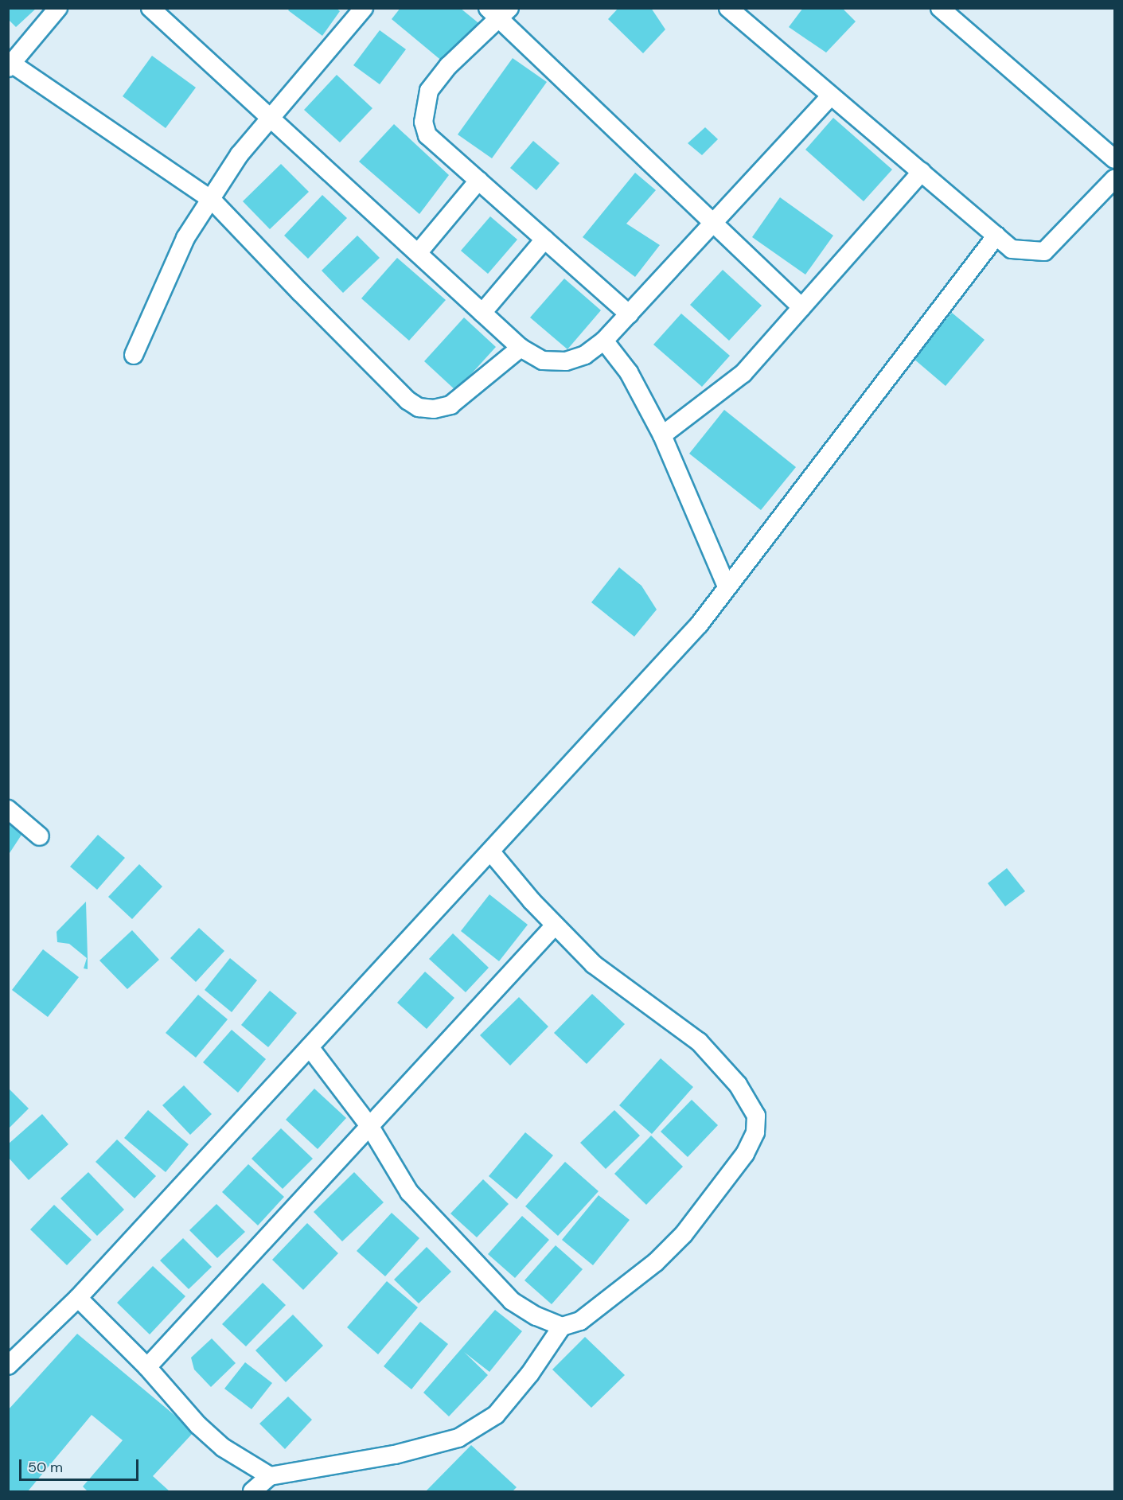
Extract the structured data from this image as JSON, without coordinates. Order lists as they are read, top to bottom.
{
  "scale_bar": "50 m"
}
